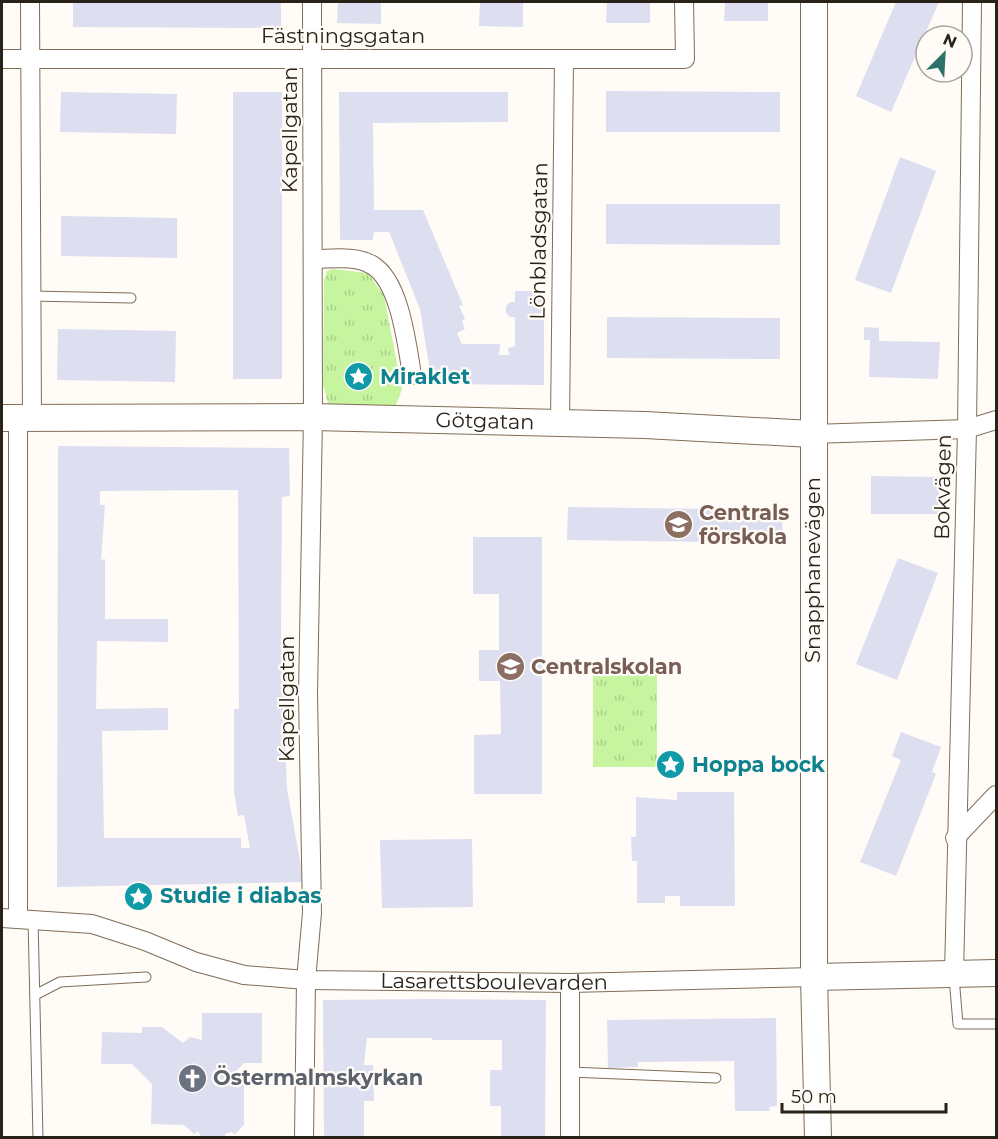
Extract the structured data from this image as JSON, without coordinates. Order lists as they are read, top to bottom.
{
  "streets": {
    "main road": ["Götgatan", "Snapphanevägen", "Lasarettsboulevarden"],
    "street": [
      "Fästningsgatan",
      "Kapellgatan",
      "Lönbladsgatan",
      "Bokvägen"
    ]
  },
  "crossings": [
    ["Fästningsgatan", "Kapellgatan"],
    ["Fästningsgatan", "Lönbladsgatan"],
    ["Kapellgatan", "Götgatan"],
    ["Kapellgatan", "Lasarettsboulevarden"],
    ["Lönbladsgatan", "Götgatan"],
    ["Götgatan", "Bokvägen"],
    ["Götgatan", "Snapphanevägen"],
    ["Bokvägen", "Lasarettsboulevarden"],
    ["Snapphanevägen", "Lasarettsboulevarden"]
  ],
  "places": {
    "place": ["Miraklet", "Hoppa bock", "Studie i diabas"],
    "school or university": ["Centrals förskola", "Centralskolan"],
    "church": ["Östermalmskyrkan"]
  },
  "scale_bar": "50 m",
  "north": "top right"
}
